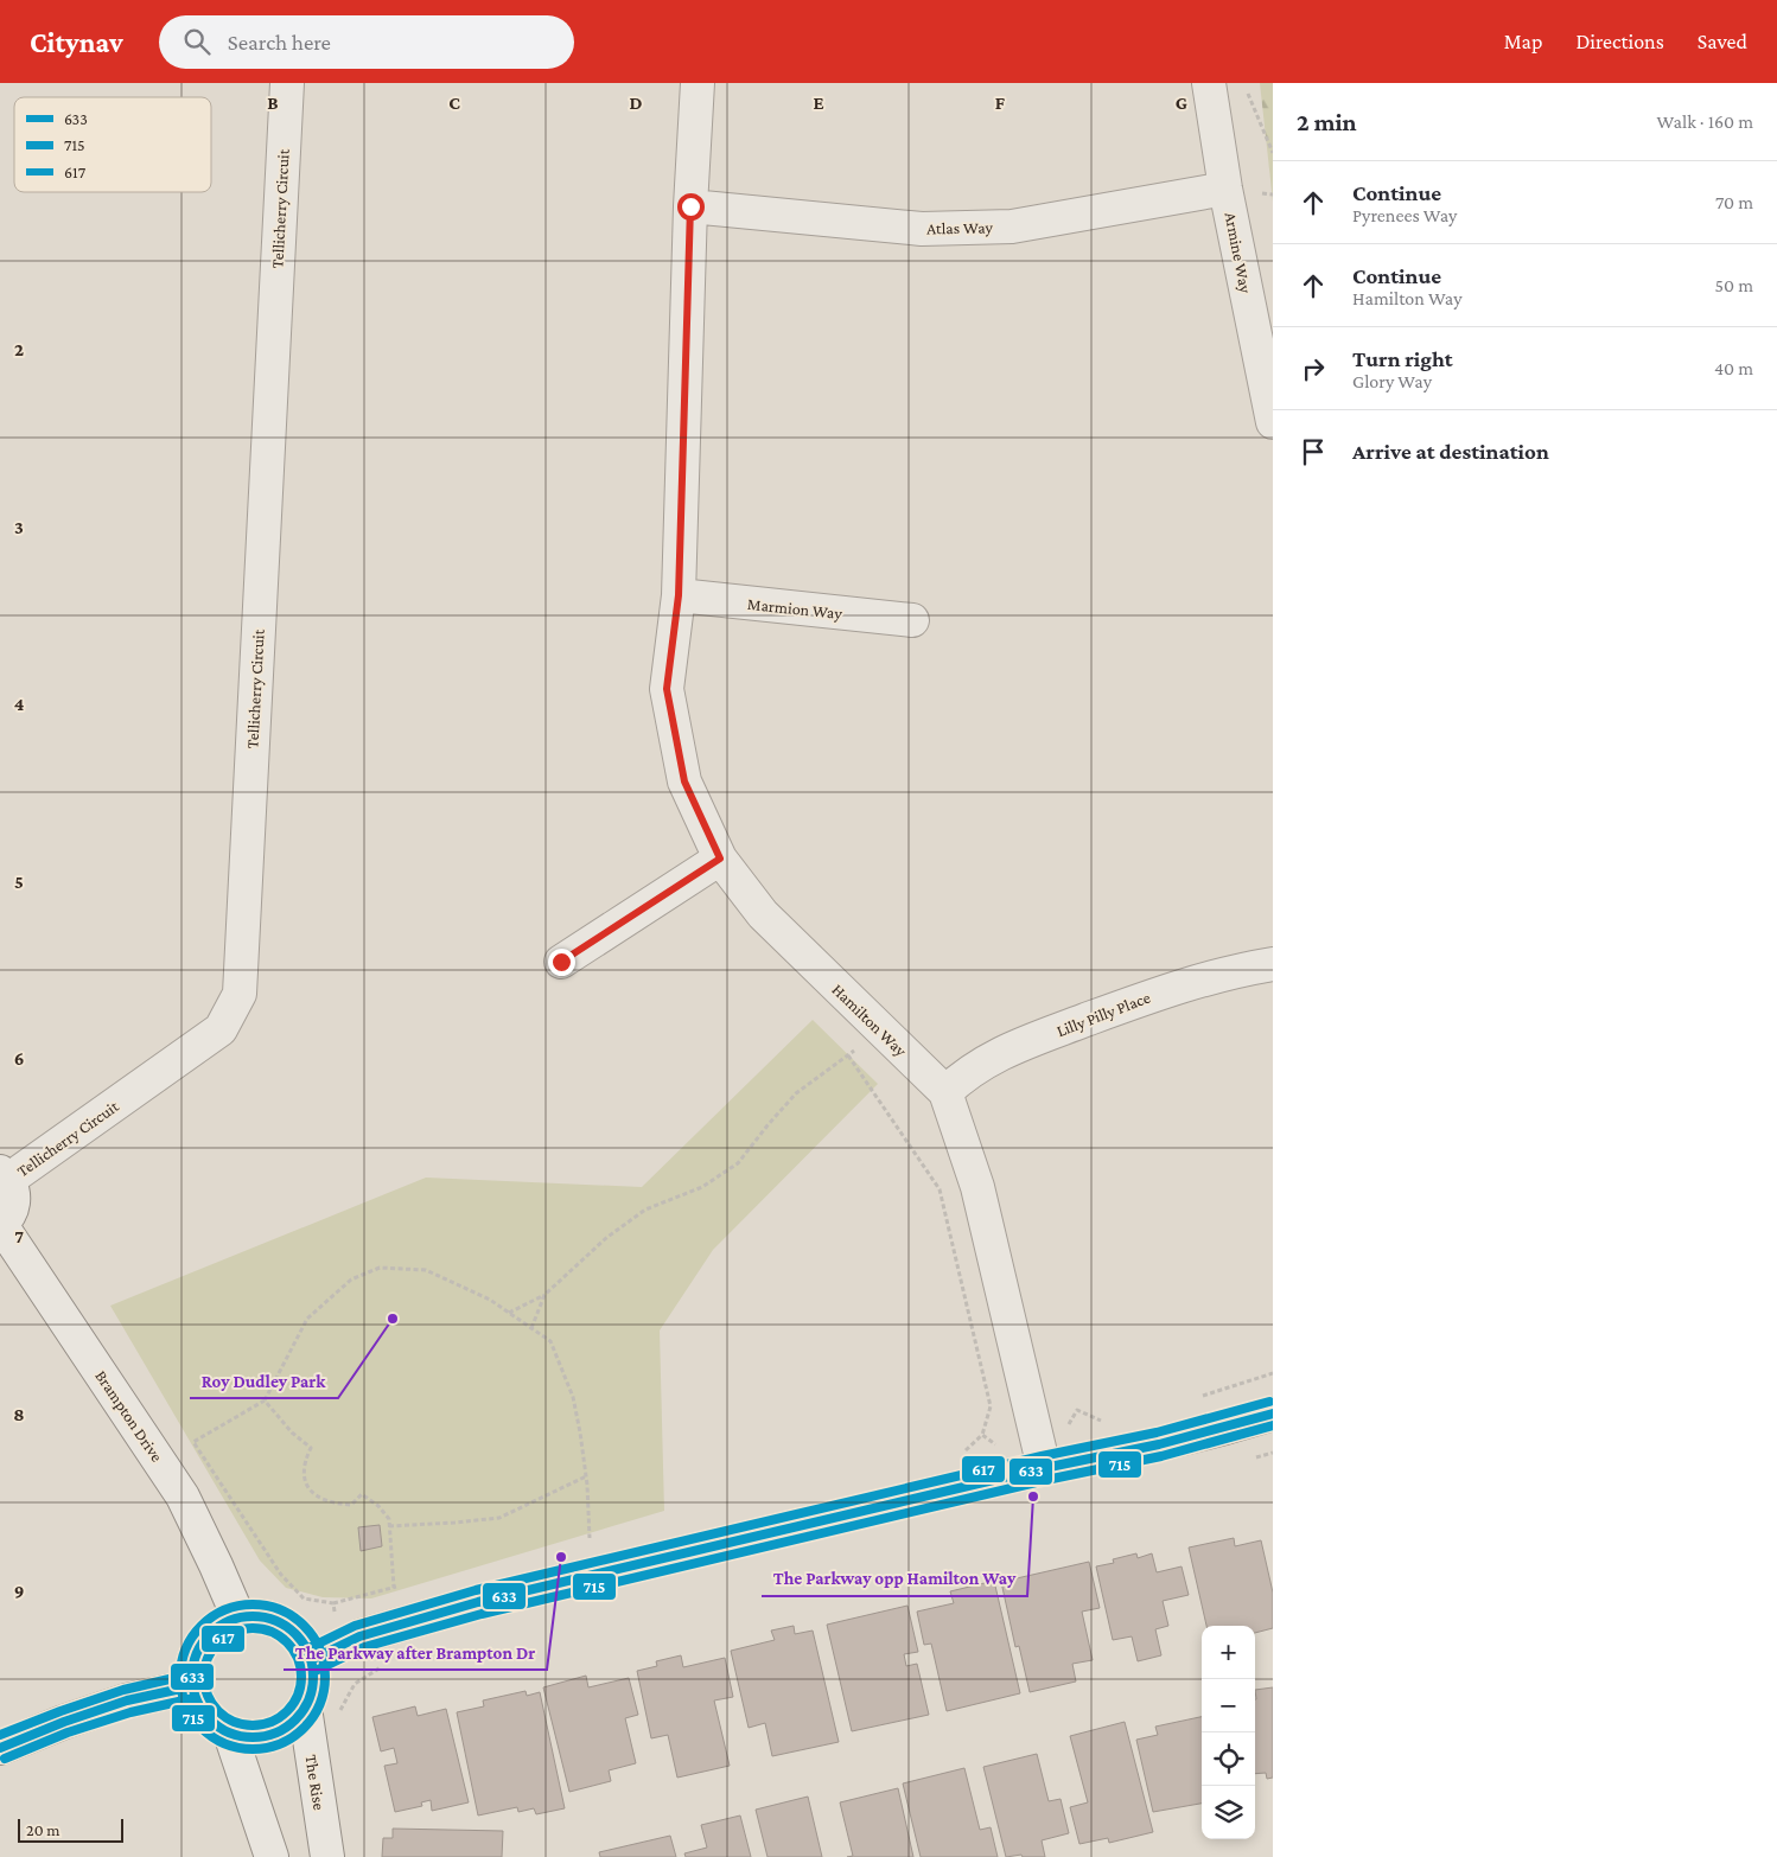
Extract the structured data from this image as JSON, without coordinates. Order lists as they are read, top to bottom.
{
  "streets": {
    "street": [
      "Tellicherry Circuit",
      "Atlas Way",
      "Armine Way",
      "Marmion Way",
      "Lilly Pilly Place",
      "Hamilton Way",
      "Brampton Drive",
      "The Rise"
    ]
  },
  "crossings": [
    ["Atlas Way", "Armine Way"],
    ["Atlas Way", "Hamilton Way"],
    ["Marmion Way", "Hamilton Way"],
    ["Lilly Pilly Place", "Hamilton Way"],
    ["Brampton Drive", "The Rise"]
  ],
  "places": ["Roy Dudley Park", "The Parkway opp Hamilton Way", "The Parkway after Brampton Dr"],
  "lines": ["transit line 617", "transit line 633", "transit line 715"],
  "legend": ["633", "715", "617"],
  "scale_bar": "20 m",
  "page": {
    "header": "Citynav",
    "search": "Search here",
    "nav": ["Map", "Directions", "Saved"],
    "heading": ["2 min", "Walk · 160 m"],
    "list": [
      ["Continue", "Pyrenees Way", "70 m"],
      ["Continue", "Hamilton Way", "50 m"],
      ["Turn right", "Glory Way", "40 m"],
      "Arrive at destination"
    ],
    "map_buttons": ["+", "−"],
    "scale": "20 m"
  },
  "grid": {
    "columns": [
      "B",
      "C",
      "D",
      "E",
      "F",
      "G"
    ],
    "rows": [
      "2",
      "3",
      "4",
      "5",
      "6",
      "7",
      "8",
      "9"
    ]
  }
}
